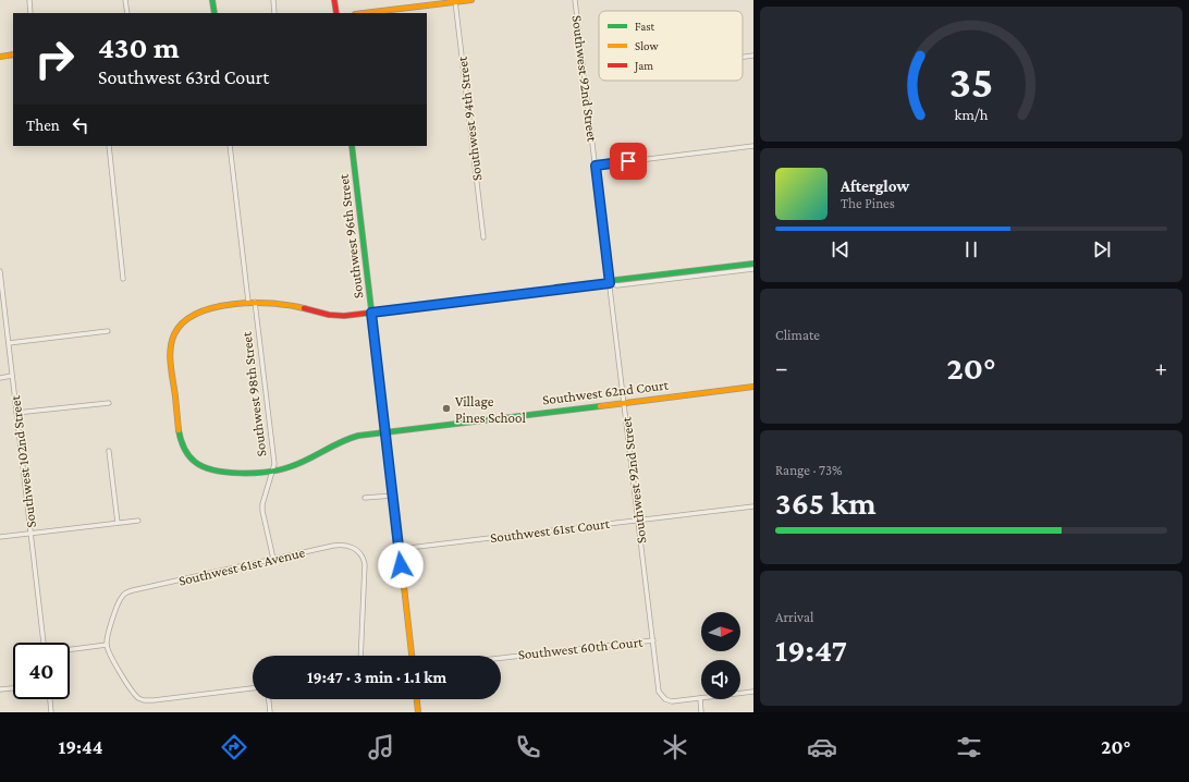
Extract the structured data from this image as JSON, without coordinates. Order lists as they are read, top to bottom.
{
  "streets": {
    "street": [
      "Southwest 92nd Street",
      "Southwest 94th Street",
      "Southwest 96th Street",
      "Southwest 62nd Court",
      "Southwest 98th Street",
      "Southwest 102nd Street",
      "Southwest 61st Court",
      "Southwest 61st Avenue",
      "Southwest 60th Court"
    ]
  },
  "crossings": [
    ["Southwest 92nd Street", "Southwest 62nd Court"],
    ["Southwest 92nd Street", "Southwest 61st Court"],
    ["Southwest 92nd Street", "Southwest 60th Court"],
    ["Southwest 96th Street", "Southwest 62nd Court"],
    ["Southwest 96th Street", "Southwest 61st Court"],
    ["Southwest 62nd Court", "Southwest 98th Street"],
    ["Southwest 98th Street", "Southwest 61st Avenue"]
  ],
  "places": ["Village Pines School"],
  "legend": ["Fast", "Slow", "Jam"],
  "north": "right",
  "page": {
    "turn": ["430 m", "Southwest 63rd Court"],
    "then": "Then",
    "song": ["Afterglow", "The Pines"],
    "tile": [
      "Climate",
      ["Range · 73%", "365 km"],
      ["Arrival", "19:47"]
    ],
    "heat": ["−", "20°", "+"],
    "limit": "40",
    "trip": "19:47 · 3 min · 1.1 km",
    "tabs": ["19:44", "20°"],
    "gauge": ["35", "km/h"]
  }
}
